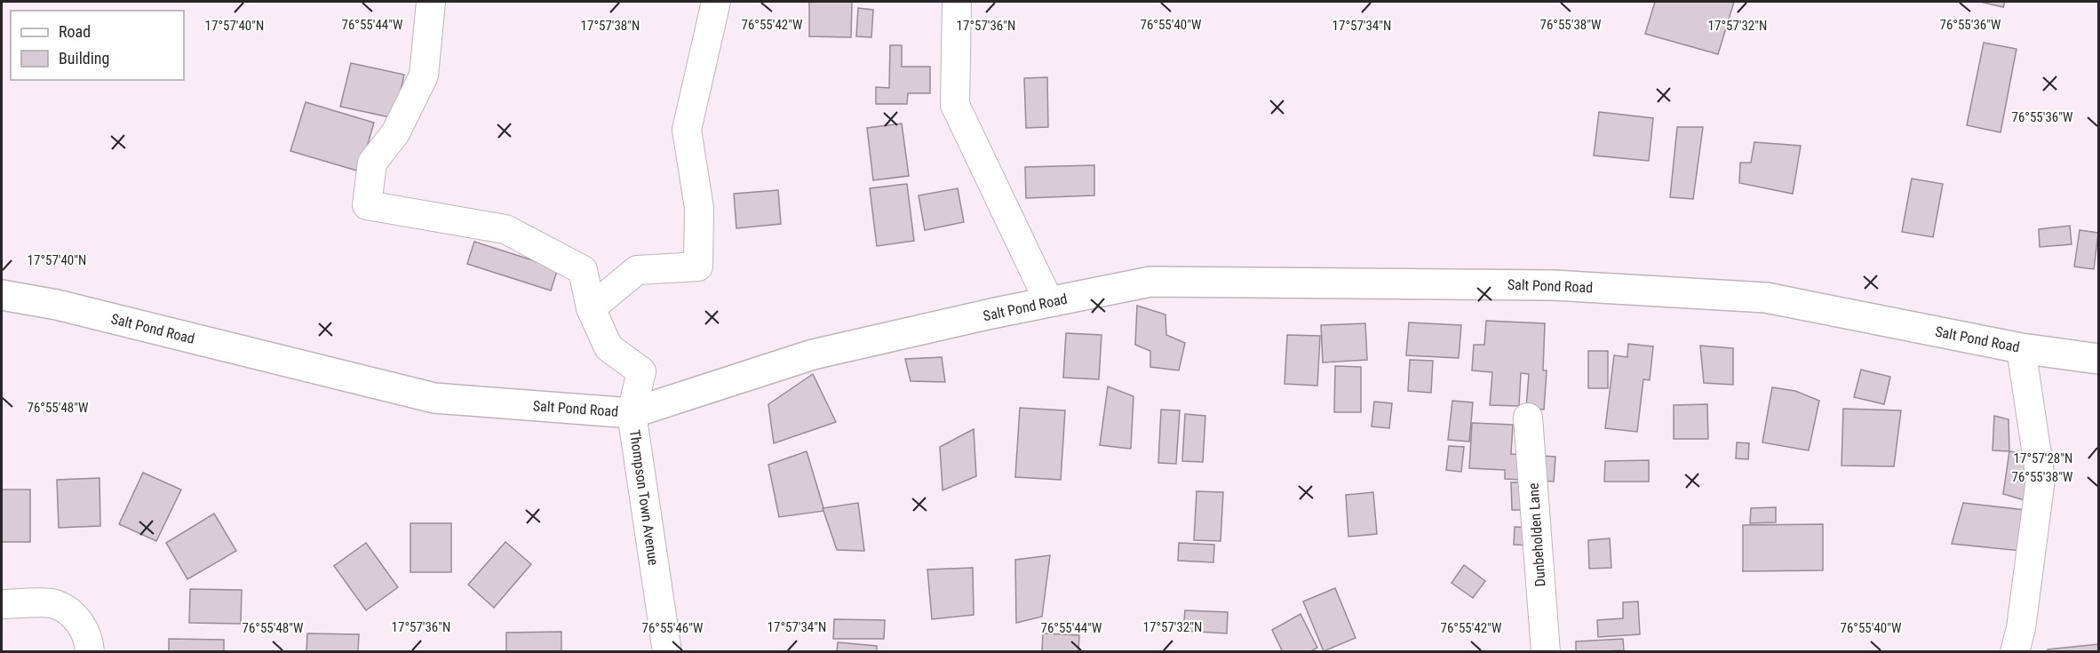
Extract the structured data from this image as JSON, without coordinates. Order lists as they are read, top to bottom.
{
  "streets": {
    "street": ["Salt Pond Road", "Thompson Town Avenue", "Dunbeholden Lane"]
  },
  "crossings": [
    ["Salt Pond Road", "Thompson Town Avenue"]
  ],
  "legend": ["Road", "Building"],
  "coordinates": [
    "76°55'44\"W",
    "76°55'42\"W",
    "76°55'40\"W",
    "76°55'38\"W",
    "76°55'36\"W",
    "17°57'32\"N",
    "17°57'40\"N",
    "17°57'38\"N",
    "17°57'36\"N",
    "17°57'34\"N",
    "76°55'48\"W",
    "17°57'28\"N",
    "76°55'46\"W"
  ]
}
